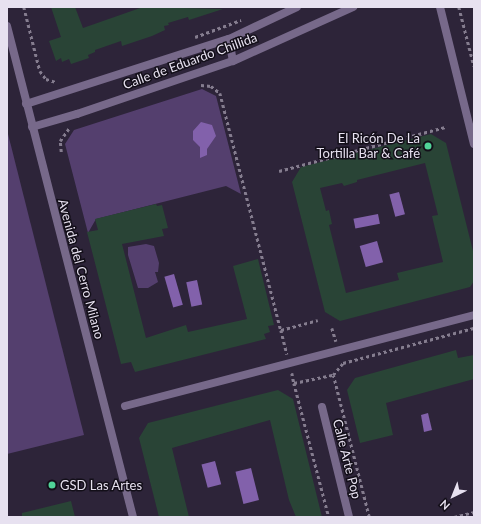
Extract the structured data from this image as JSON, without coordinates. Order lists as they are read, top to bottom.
{
  "streets": {
    "street": ["Calle de Eduardo Chillida", "Avenida del Cerro Milano", "Calle Arte Pop"]
  },
  "crossings": [
    ["Calle de Eduardo Chillida", "Avenida del Cerro Milano"]
  ],
  "places": ["El Ricón De La Tortilla Bar & Café", "GSD Las Artes"],
  "north": "bottom left"
}
